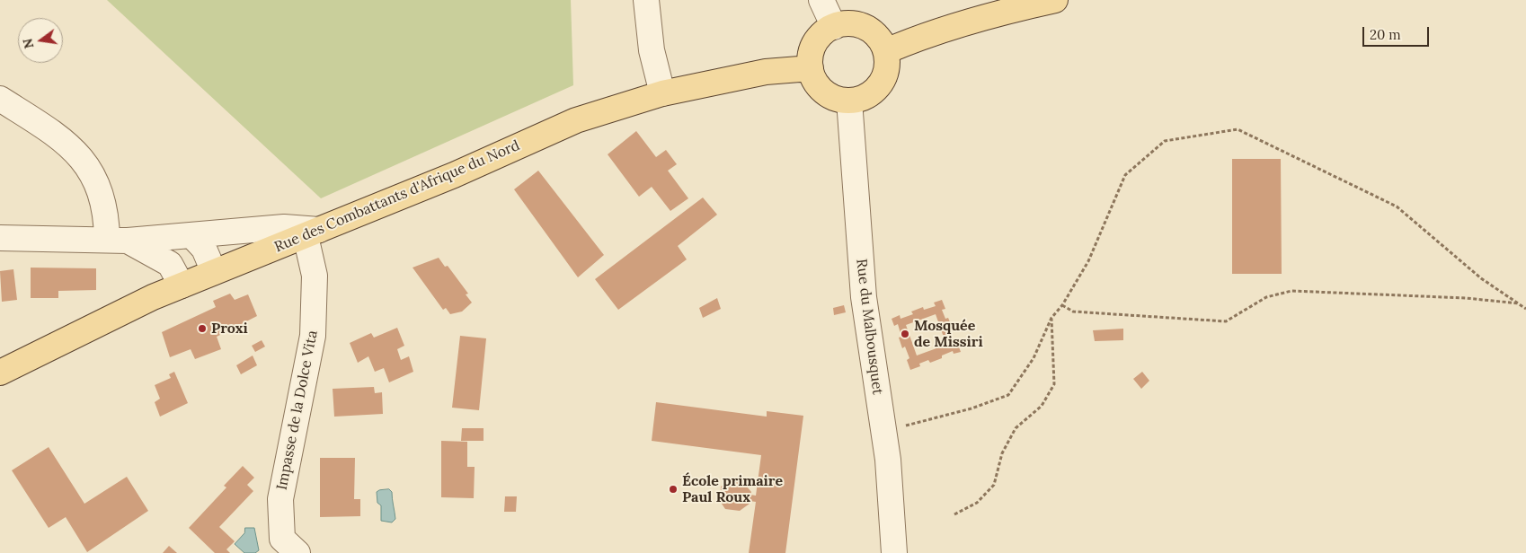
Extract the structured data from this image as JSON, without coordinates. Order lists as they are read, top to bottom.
{
  "streets": {
    "main road": ["Rue des Combattants d'Afrique du Nord"],
    "street": ["Rue du Malbousquet", "Impasse de la Dolce Vita"]
  },
  "crossings": [
    ["Rue des Combattants d'Afrique du Nord", "Rue du Malbousquet"],
    ["Rue des Combattants d'Afrique du Nord", "Impasse de la Dolce Vita"]
  ],
  "places": ["Proxi", "Mosquée de Missiri", "École primaire Paul Roux"],
  "scale_bar": "20 m",
  "north": "left"
}
